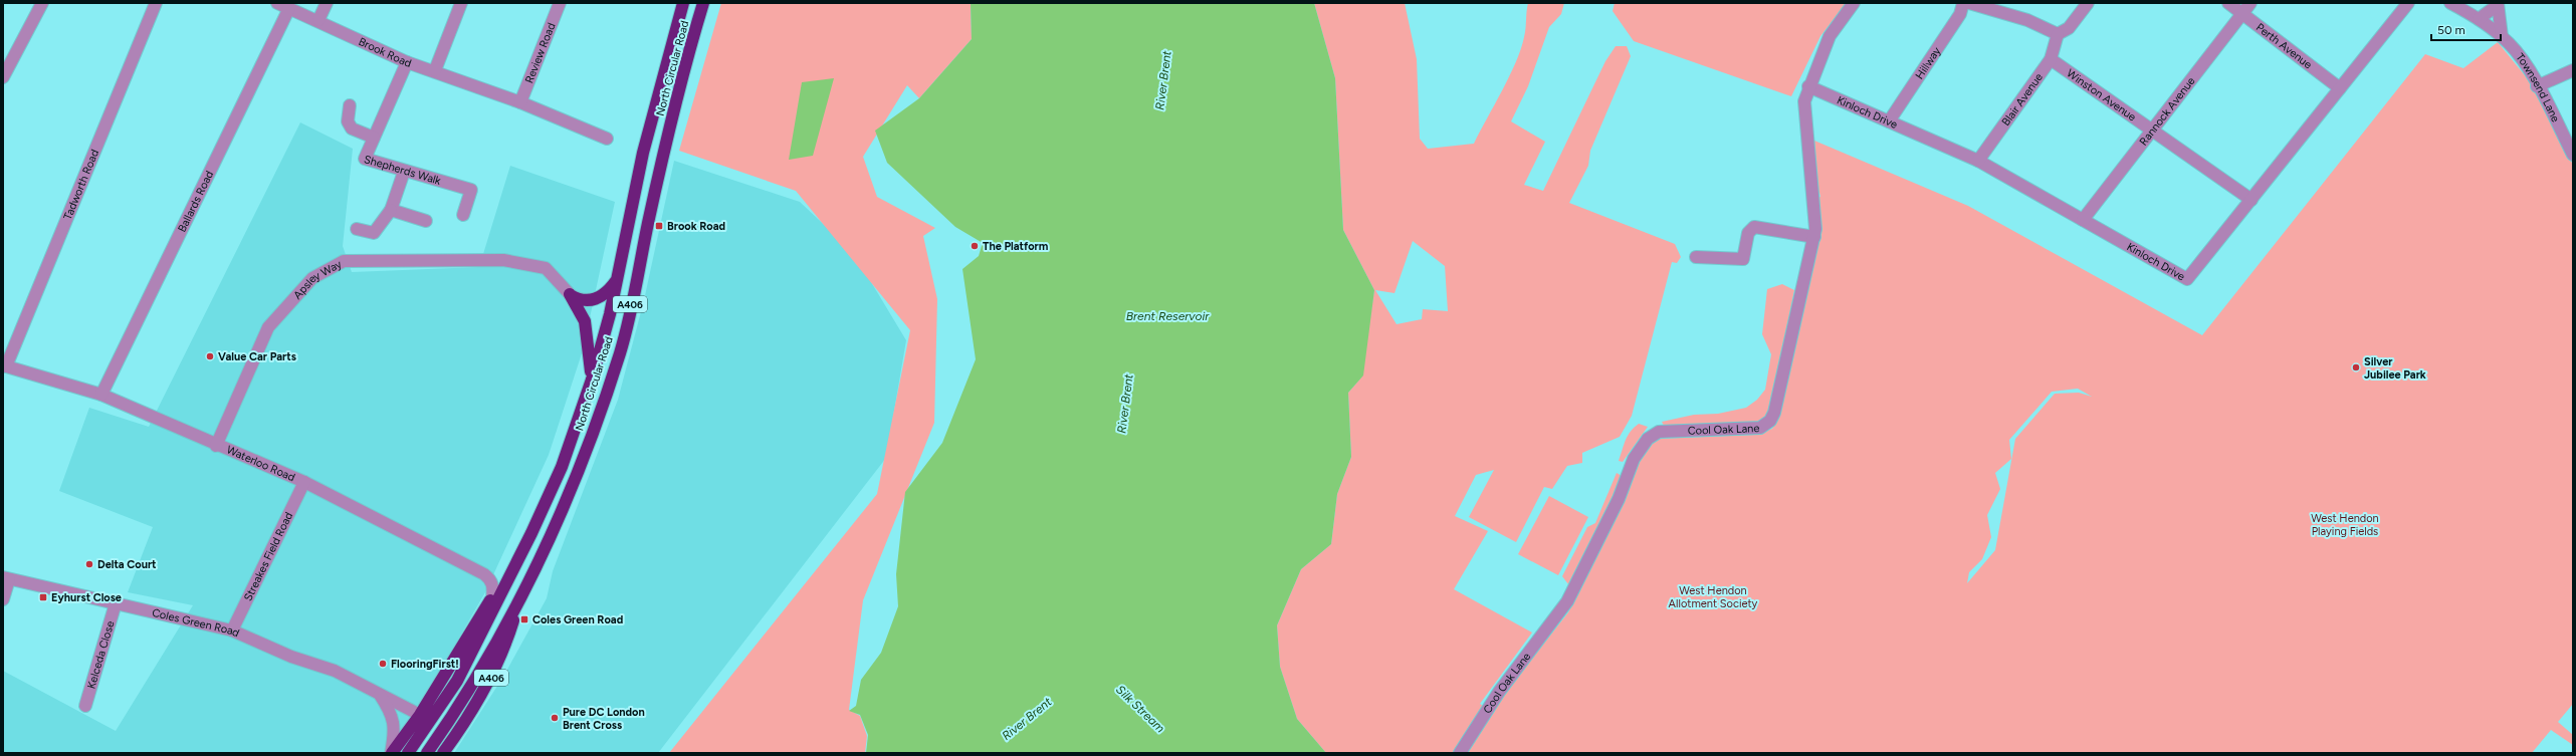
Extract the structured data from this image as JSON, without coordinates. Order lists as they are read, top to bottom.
{
  "streets": {
    "highway": ["North Circular Road", "A406"],
    "street": [
      "Perth Avenue",
      "Brook Road",
      "Review Road",
      "Hillway",
      "Townsend Lane",
      "Winston Avenue",
      "Blair Avenue",
      "Rannock Avenue",
      "Kinloch Drive",
      "Shepherds Walk",
      "Tadworth Road",
      "Ballards Road",
      "Apsley Way",
      "Cool Oak Lane",
      "Waterloo Road",
      "Streakes Field Road",
      "Coles Green Road",
      "Kelceda Close"
    ]
  },
  "crossings": [
    ["Perth Avenue", "Rannock Avenue"],
    ["Perth Avenue", "Kinloch Drive"],
    ["Brook Road", "Review Road"],
    ["Brook Road", "Shepherds Walk"],
    ["Brook Road", "Ballards Road"],
    ["Hillway", "Kinloch Drive"],
    ["North Circular Road", "A406"],
    ["Winston Avenue", "Blair Avenue"],
    ["Winston Avenue", "Rannock Avenue"],
    ["Winston Avenue", "Kinloch Drive"],
    ["Blair Avenue", "Kinloch Drive"],
    ["Rannock Avenue", "Kinloch Drive"],
    ["Kinloch Drive", "Cool Oak Lane"],
    ["Tadworth Road", "Waterloo Road"],
    ["Ballards Road", "Waterloo Road"],
    ["Apsley Way", "Waterloo Road"],
    ["A406", "Waterloo Road"],
    ["A406", "Coles Green Road"],
    ["Waterloo Road", "Streakes Field Road"],
    ["Streakes Field Road", "Coles Green Road"],
    ["Coles Green Road", "Kelceda Close"]
  ],
  "water": ["River Brent", "Brent Reservoir", "Silk Stream"],
  "parks": ["West Hendon Playing Fields", "West Hendon Allotment Society"],
  "places": {
    "transit": ["Brook Road", "Eyhurst Close", "Coles Green Road"],
    "other": [
      "The Platform",
      "Value Car Parts",
      "Silver Jubilee Park",
      "Delta Court",
      "FlooringFirst!",
      "Pure DC London Brent Cross"
    ]
  },
  "scale_bar": "50 m"
}
